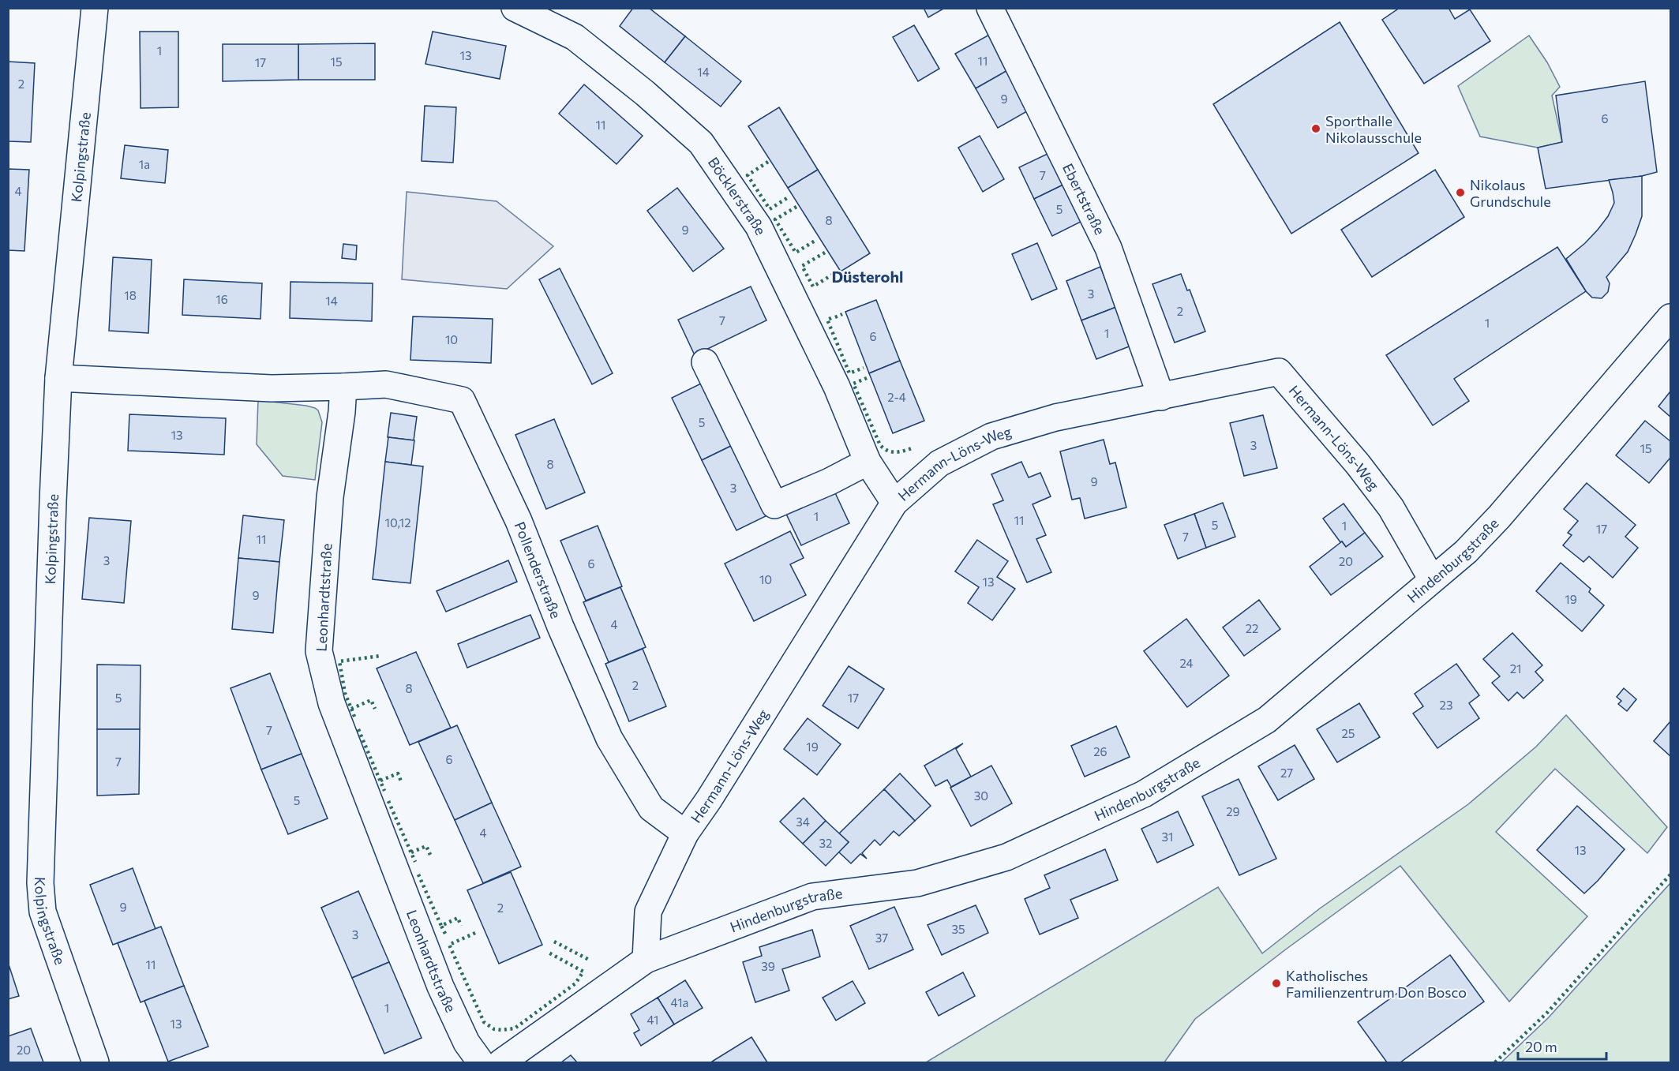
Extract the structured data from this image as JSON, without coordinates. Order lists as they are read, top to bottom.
{
  "streets": {
    "street": [
      "Kolpingstraße",
      "Böcklerstraße",
      "Ebertstraße",
      "Hermann-Löns-Weg",
      "Hindenburgstraße",
      "Pollenderstraße",
      "Leonhardtstraße"
    ]
  },
  "crossings": [
    ["Böcklerstraße", "Hermann-Löns-Weg"],
    ["Ebertstraße", "Hermann-Löns-Weg"],
    ["Hermann-Löns-Weg", "Hindenburgstraße"],
    ["Hermann-Löns-Weg", "Pollenderstraße"],
    ["Pollenderstraße", "Leonhardtstraße"]
  ],
  "districts": ["Düsterohl"],
  "places": ["Sporthalle Nikolausschule", "Nikolaus Grundschule", "Katholisches Familienzentrum Don Bosco"],
  "house_numbers": [
    "1",
    "13",
    "11",
    "15",
    "17",
    "14",
    "2",
    "9",
    "6",
    "11",
    "1a",
    "7",
    "4",
    "5",
    "8",
    "9",
    "3",
    "18",
    "16",
    "14",
    "2",
    "7",
    "1",
    "1",
    "6",
    "10",
    "2-4",
    "5",
    "13",
    "3",
    "15",
    "8",
    "9",
    "3",
    "1",
    "11",
    "10,12",
    "5",
    "1",
    "17",
    "7",
    "11",
    "3",
    "20",
    "6",
    "10",
    "13",
    "9",
    "19",
    "4",
    "22",
    "24",
    "21",
    "2",
    "8",
    "5",
    "17",
    "23",
    "7",
    "25",
    "19",
    "26",
    "6",
    "7",
    "27",
    "30",
    "5",
    "29",
    "34",
    "4",
    "31",
    "32",
    "13",
    "9",
    "2",
    "35",
    "3",
    "37",
    "11",
    "39",
    "41a",
    "1",
    "41",
    "13",
    "20"
  ],
  "scale_bar": "20 m"
}
